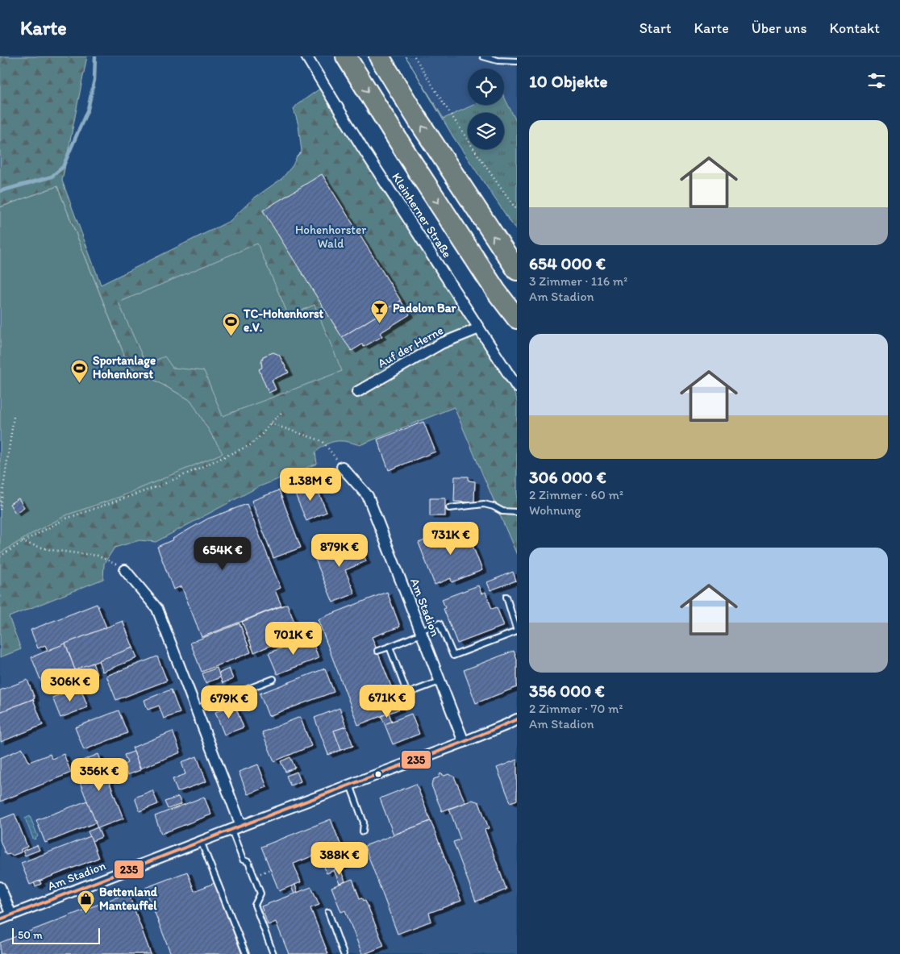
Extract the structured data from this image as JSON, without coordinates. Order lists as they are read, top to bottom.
{
  "streets": {
    "street": ["Kleinherner Straße", "Auf der Herne", "Am Stadion"]
  },
  "crossings": [
    ["Kleinherner Straße", "Auf der Herne"]
  ],
  "parks": ["Hohenhorster Wald"],
  "places": {
    "bar": ["Padelon Bar"],
    "sports": ["TC-Hohenhorst e.V.", "Sportanlage Hohenhorst"],
    "shop": ["Bettenland Manteuffel"]
  },
  "lines": ["transit line 235"],
  "scale_bar": "50 m",
  "page": {
    "header": "Karte",
    "nav": [
      "Start",
      "Karte",
      "Über uns",
      "Kontakt"
    ],
    "heading": "10 Objekte",
    "list": [
      {
        "name": "654 000 €",
        "note": "3 Zimmer · 116 m² · Am Stadion"
      },
      {
        "name": "306 000 €",
        "note": "2 Zimmer · 60 m² · Wohnung"
      },
      {
        "name": "356 000 €",
        "note": "2 Zimmer · 70 m² · Am Stadion"
      }
    ],
    "price": [
      "1.38M €",
      "731K €",
      "879K €",
      "654K €",
      "701K €",
      "306K €",
      "671K €",
      "679K €",
      "356K €",
      "388K €"
    ],
    "scale": "50 m"
  }
}
